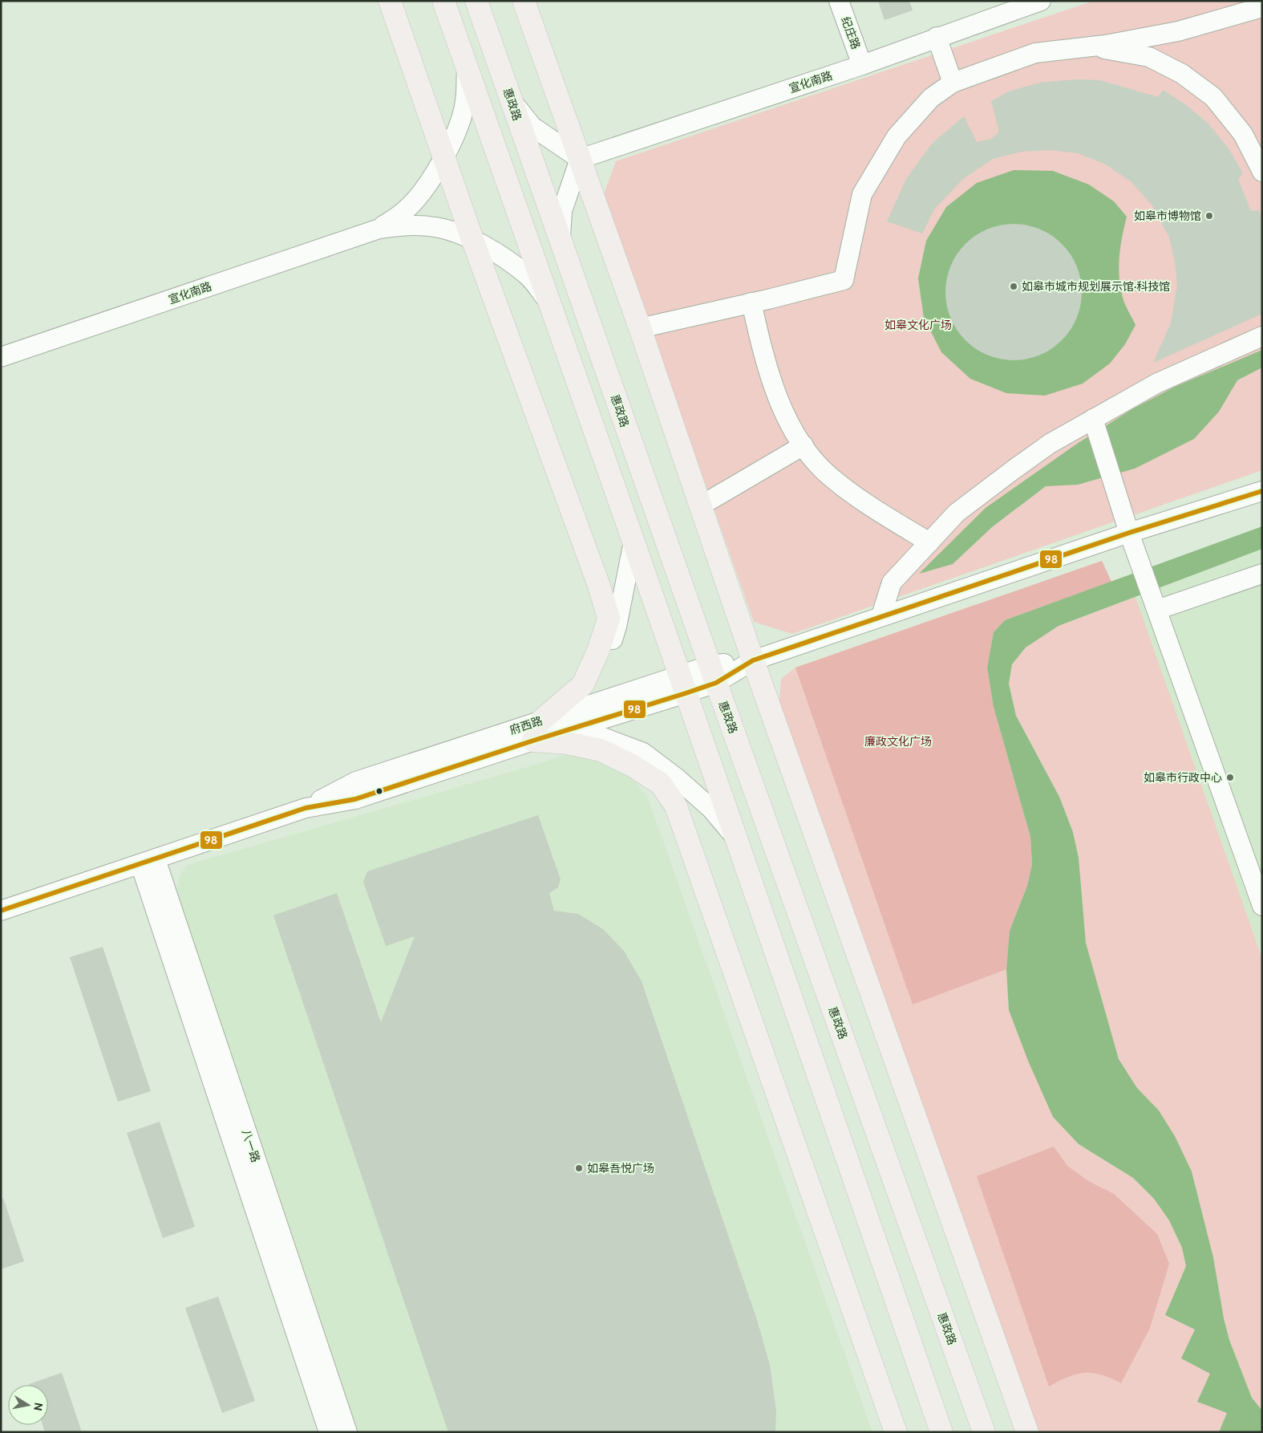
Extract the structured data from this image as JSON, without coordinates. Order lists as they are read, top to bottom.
{
  "streets": {
    "main road": ["惠政路"],
    "street": [
      "纪庄路",
      "宣化南路",
      "府西路",
      "八一路"
    ]
  },
  "crossings": [
    ["纪庄路", "宣化南路"],
    ["惠政路", "府西路"],
    ["府西路", "八一路"]
  ],
  "parks": ["如皋文化广场", "廉政文化广场"],
  "places": [
    "如皋市博物馆",
    "如皋市城市规划展示馆·科技馆",
    "如皋市行政中心",
    "如皋吾悦广场"
  ],
  "lines": ["transit line 98"],
  "north": "right"
}
